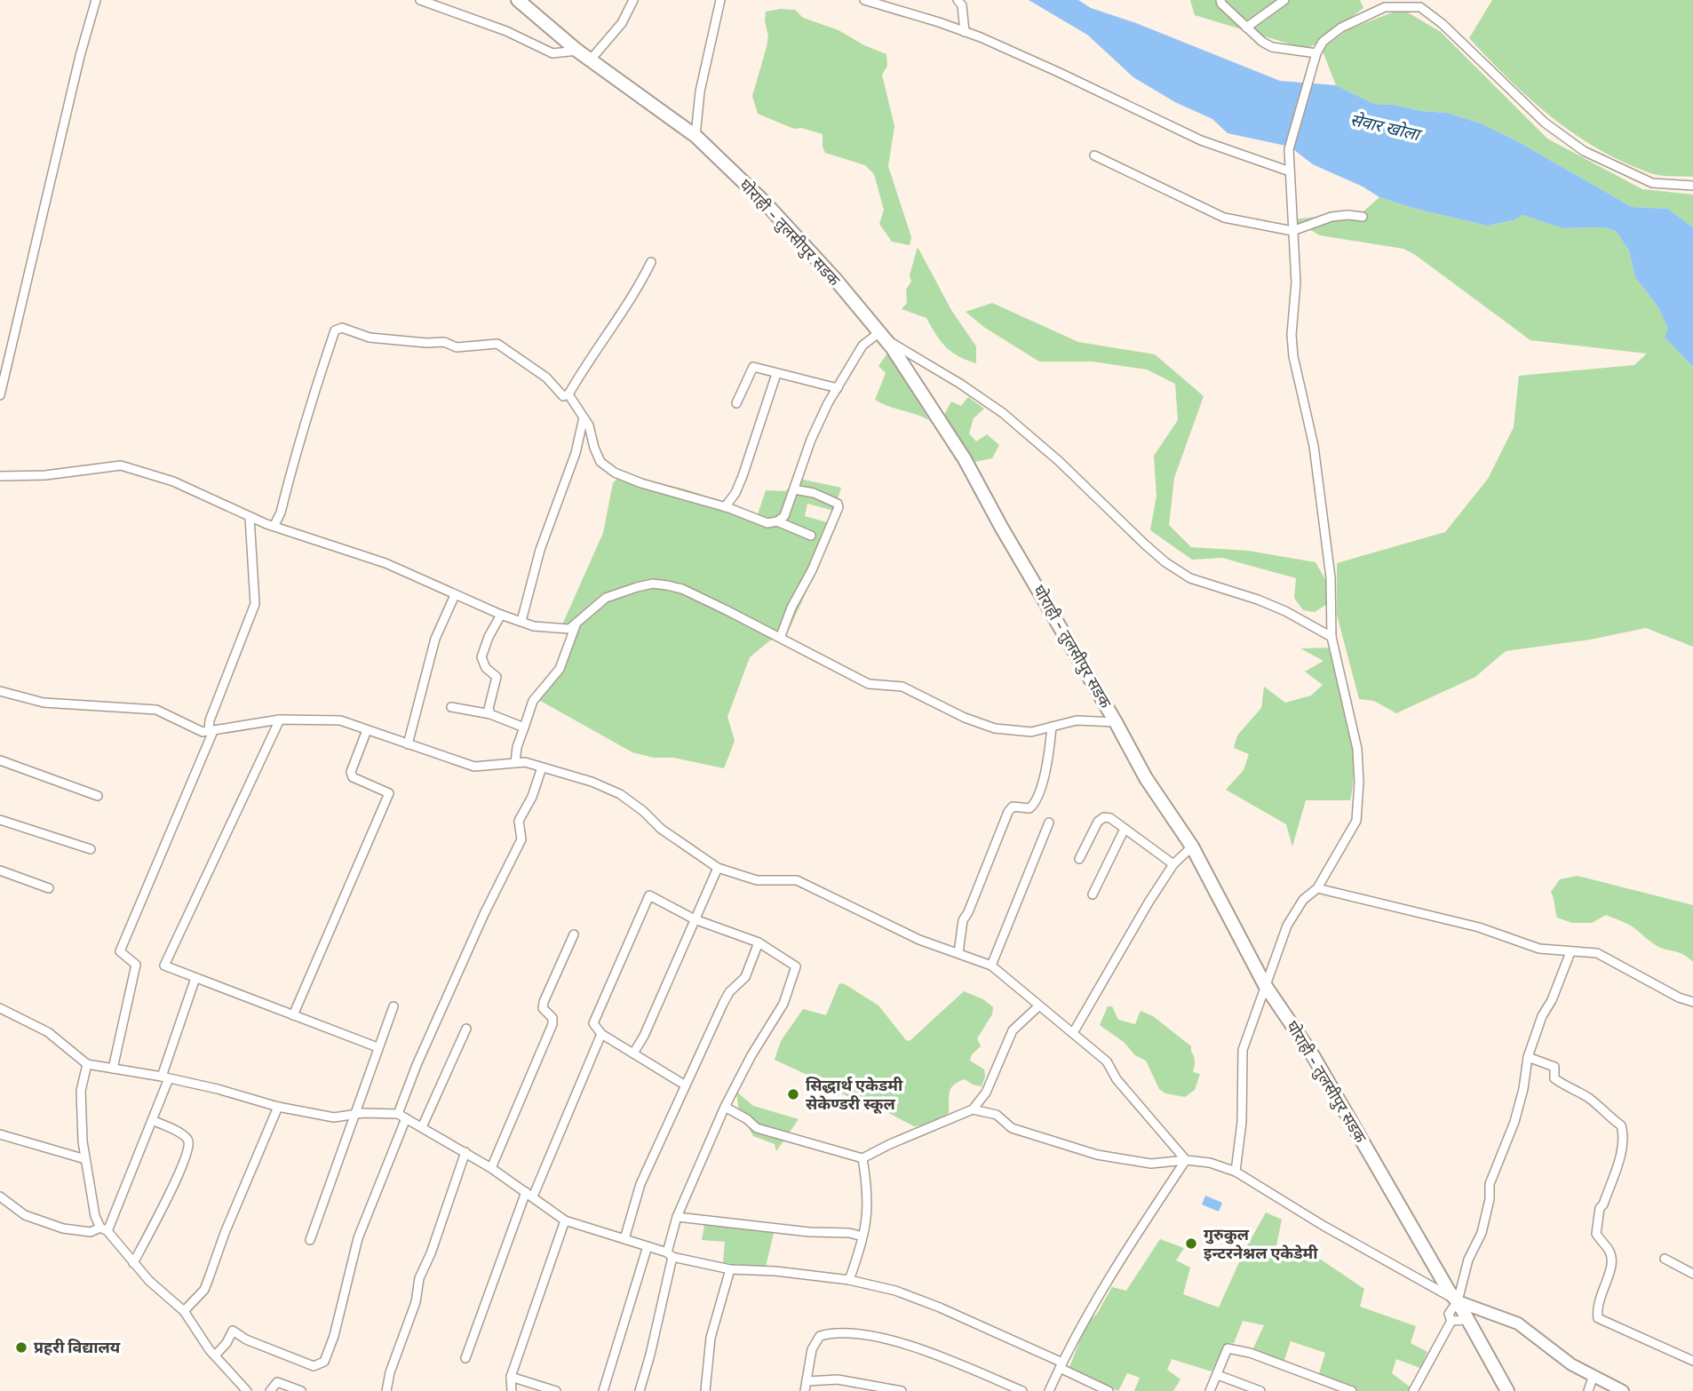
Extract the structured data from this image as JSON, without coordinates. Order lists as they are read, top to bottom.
{
  "streets": {
    "main road": ["घोराही - तुलसीपुर सडक"]
  },
  "water": ["सेवार खोला"],
  "places": ["सिद्धार्थ एकेडमी सेकेण्डरी स्कूल", "गुरुकुल इन्टरनेश्नल एकेडेमी", "प्रहरी विद्यालय"]
}
